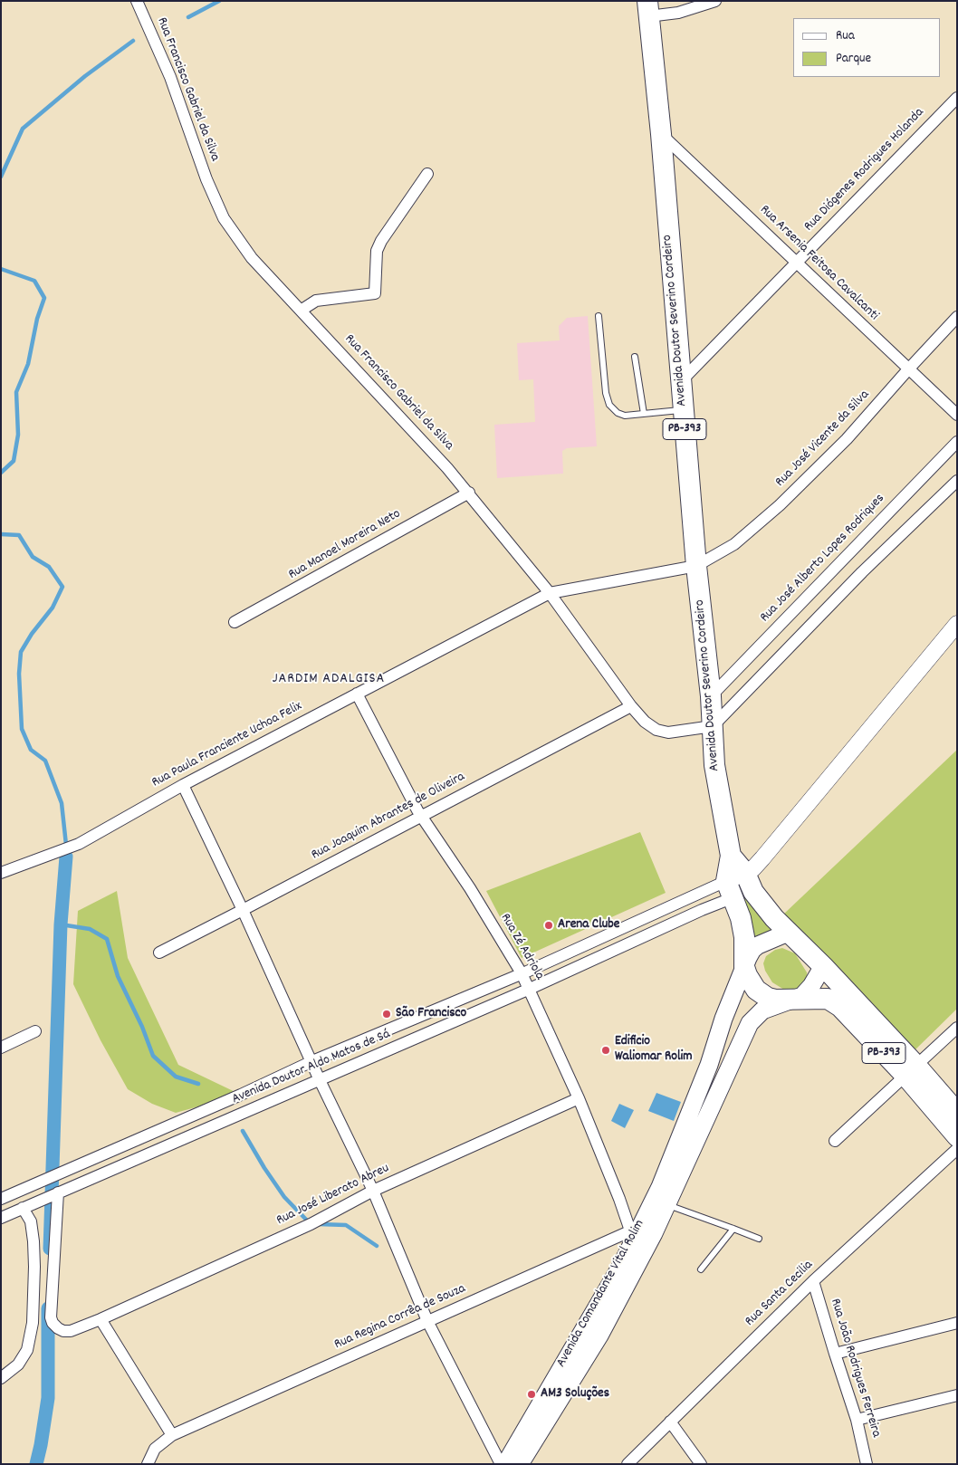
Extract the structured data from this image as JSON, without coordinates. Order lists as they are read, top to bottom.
{
  "streets": {
    "highway": ["Avenida Doutor Severino Cordeiro", "PB-393"],
    "main road": ["Avenida Comandante Vital Rolim"],
    "street": [
      "Rua Francisco Gabriel da Silva",
      "Rua Diógenes Rodrigues Holanda",
      "Rua Arsenia Feitosa Cavalcanti",
      "Rua José Vicente da Silva",
      "Rua Manoel Moreira Neto",
      "Rua José Alberto Lopes Rodriques",
      "Rua Paula Franciente Uchoa Felix",
      "Rua Joaquim Abrantes de Oliveira",
      "Rua Zé Adriola",
      "Avenida Doutor Aldo Matos de Sá",
      "Rua José Liberato Abreu",
      "Rua Santa Cecilia",
      "Rua Regina Corrêa de Souza",
      "Rua João Rodrigues Ferreira"
    ]
  },
  "crossings": [
    ["Rua Francisco Gabriel da Silva", "Avenida Doutor Severino Cordeiro"],
    ["Rua Francisco Gabriel da Silva", "Rua Manoel Moreira Neto"],
    ["Rua Francisco Gabriel da Silva", "Rua Paula Franciente Uchoa Felix"],
    ["Rua Francisco Gabriel da Silva", "Rua Joaquim Abrantes de Oliveira"],
    ["Rua Diógenes Rodrigues Holanda", "Rua Arsenia Feitosa Cavalcanti"],
    ["Rua Diógenes Rodrigues Holanda", "Avenida Doutor Severino Cordeiro"],
    ["Rua Arsenia Feitosa Cavalcanti", "Avenida Doutor Severino Cordeiro"],
    ["Rua Arsenia Feitosa Cavalcanti", "Rua José Vicente da Silva"],
    ["Avenida Doutor Severino Cordeiro", "PB-393"],
    ["Avenida Doutor Severino Cordeiro", "Rua José Vicente da Silva"],
    ["Avenida Doutor Severino Cordeiro", "Rua José Alberto Lopes Rodriques"],
    ["Avenida Doutor Severino Cordeiro", "Rua Paula Franciente Uchoa Felix"],
    ["Avenida Doutor Severino Cordeiro", "Avenida Doutor Aldo Matos de Sá"],
    ["Avenida Doutor Severino Cordeiro", "Avenida Comandante Vital Rolim"],
    ["PB-393", "Avenida Comandante Vital Rolim"],
    ["Rua José Vicente da Silva", "Rua Paula Franciente Uchoa Felix"],
    ["Rua Paula Franciente Uchoa Felix", "Rua Zé Adriola"],
    ["Rua Joaquim Abrantes de Oliveira", "Rua Zé Adriola"],
    ["Rua Zé Adriola", "Avenida Doutor Aldo Matos de Sá"],
    ["Rua Zé Adriola", "Rua José Liberato Abreu"],
    ["Rua Zé Adriola", "Avenida Comandante Vital Rolim"],
    ["Rua Zé Adriola", "Rua Regina Corrêa de Souza"],
    ["Avenida Doutor Aldo Matos de Sá", "Rua José Liberato Abreu"],
    ["Avenida Comandante Vital Rolim", "Rua Regina Corrêa de Souza"],
    ["Rua Santa Cecilia", "Rua João Rodrigues Ferreira"]
  ],
  "districts": ["JARDIM ADALGISA"],
  "places": [
    "Arena Clube",
    "São Francisco",
    "Edificio Waliomar Rolim",
    "AM3 Soluções"
  ],
  "legend": ["Rua", "Parque"]
}
